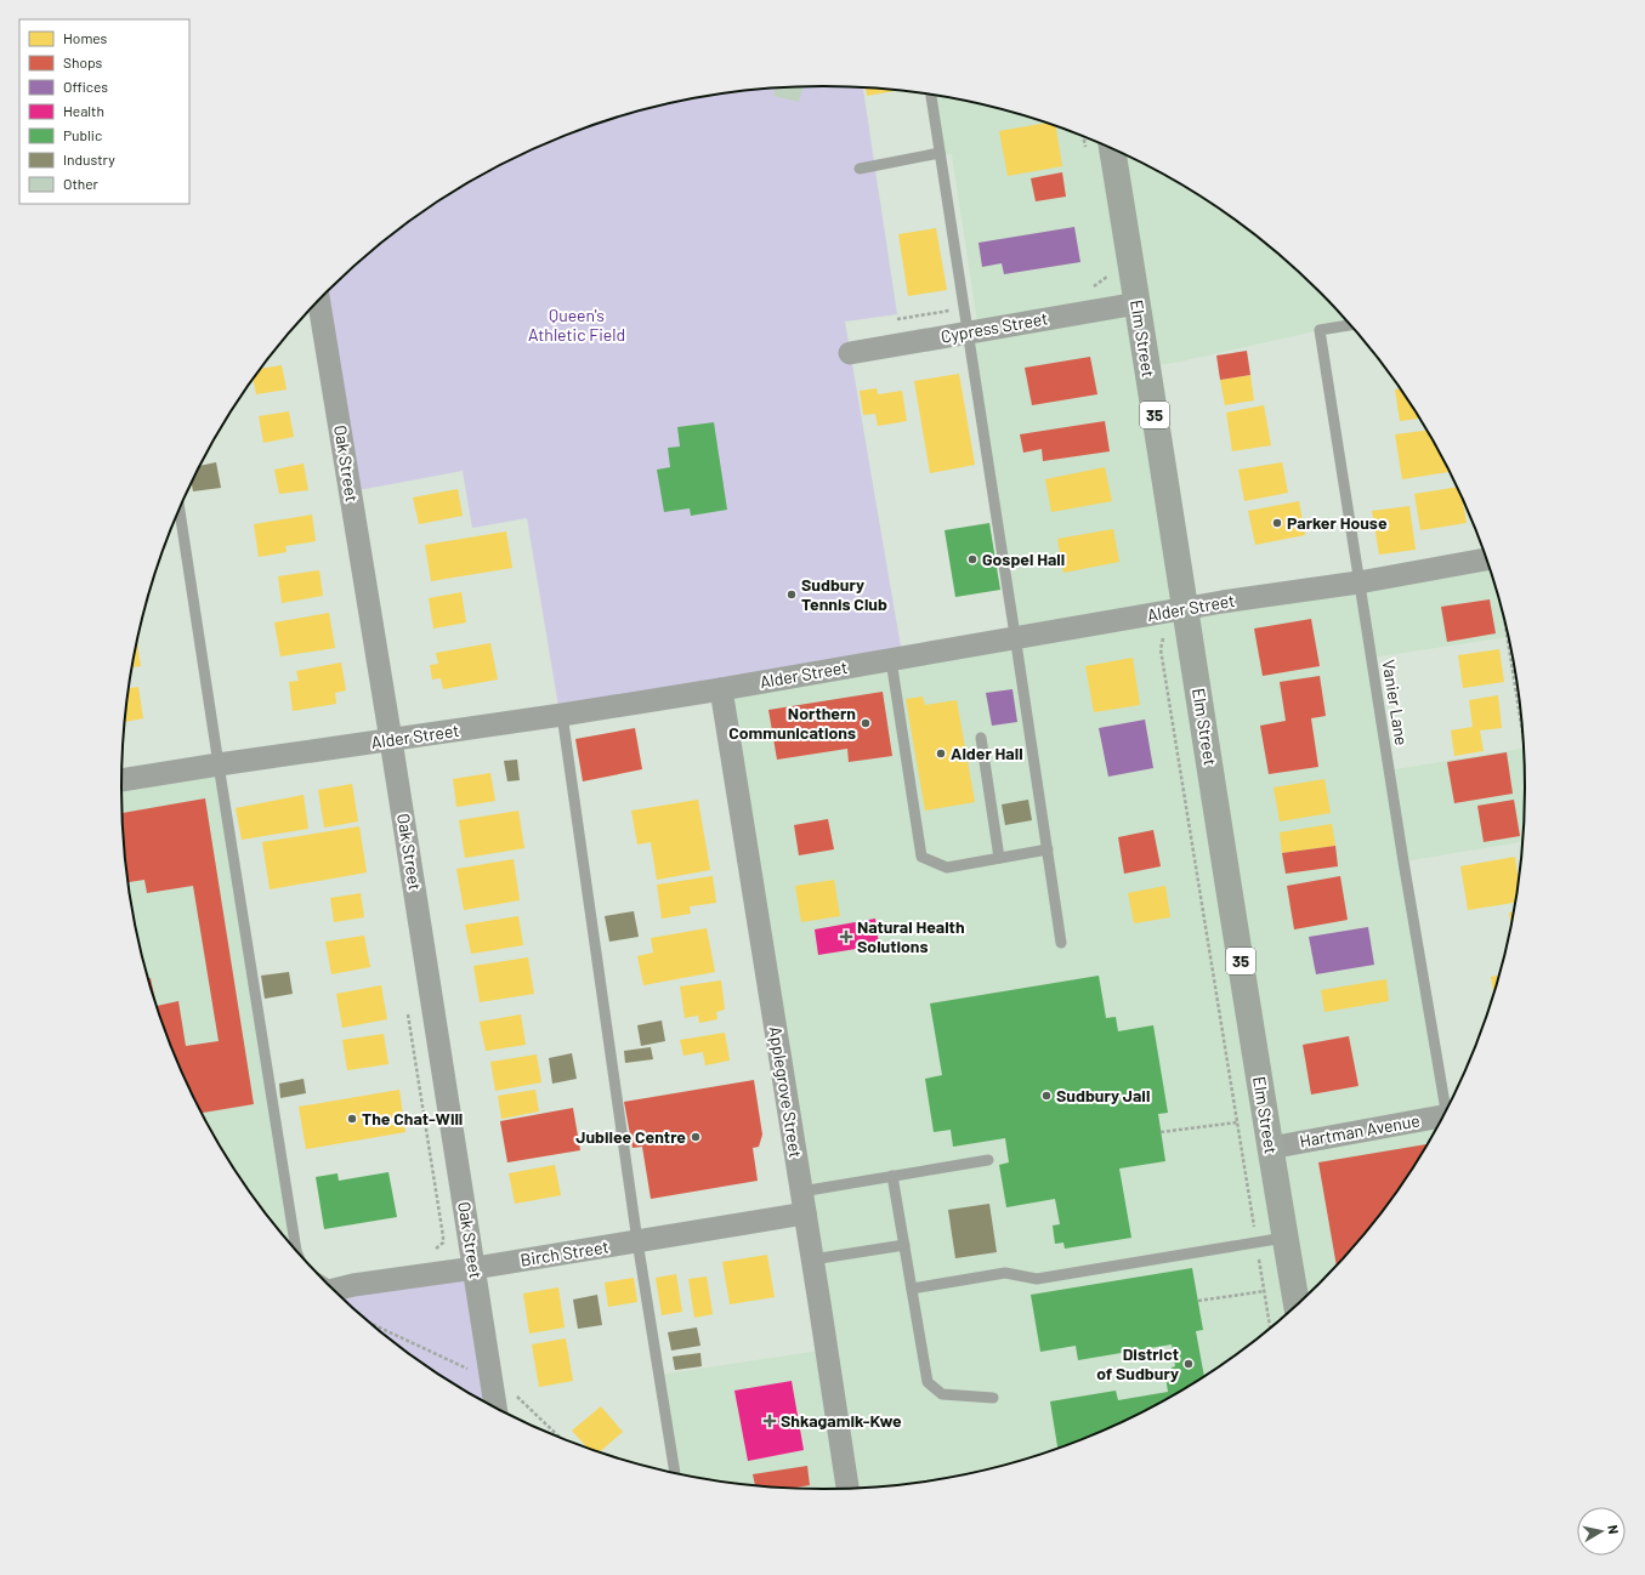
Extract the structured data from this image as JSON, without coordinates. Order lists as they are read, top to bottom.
{
  "streets": {
    "main road": ["Elm Street", "35"],
    "street": [
      "Cypress Street",
      "Oak Street",
      "Alder Street",
      "Applegrove Street",
      "Hartman Avenue",
      "Birch Street"
    ],
    "lane": ["Vanier Lane"]
  },
  "crossings": [
    ["Cypress Street", "Elm Street"],
    ["Elm Street", "Alder Street"],
    ["Elm Street", "Hartman Avenue"],
    ["Oak Street", "Alder Street"],
    ["Oak Street", "Birch Street"],
    ["Alder Street", "Vanier Lane"],
    ["Alder Street", "Applegrove Street"],
    ["Applegrove Street", "Birch Street"]
  ],
  "parks": ["Queen's Athletic Field"],
  "places": {
    "other": [
      "Parker House",
      "Gospel Hall",
      "Sudbury Tennis Club",
      "Northern Communications",
      "Alder Hall",
      "Sudbury Jail",
      "The Chat-Will",
      "Jubilee Centre",
      "District of Sudbury"
    ],
    "health": ["Natural Health Solutions", "Shkagamik-Kwe"]
  },
  "legend": [
    "Homes",
    "Shops",
    "Offices",
    "Health",
    "Public",
    "Industry",
    "Other"
  ],
  "north": "right"
}
